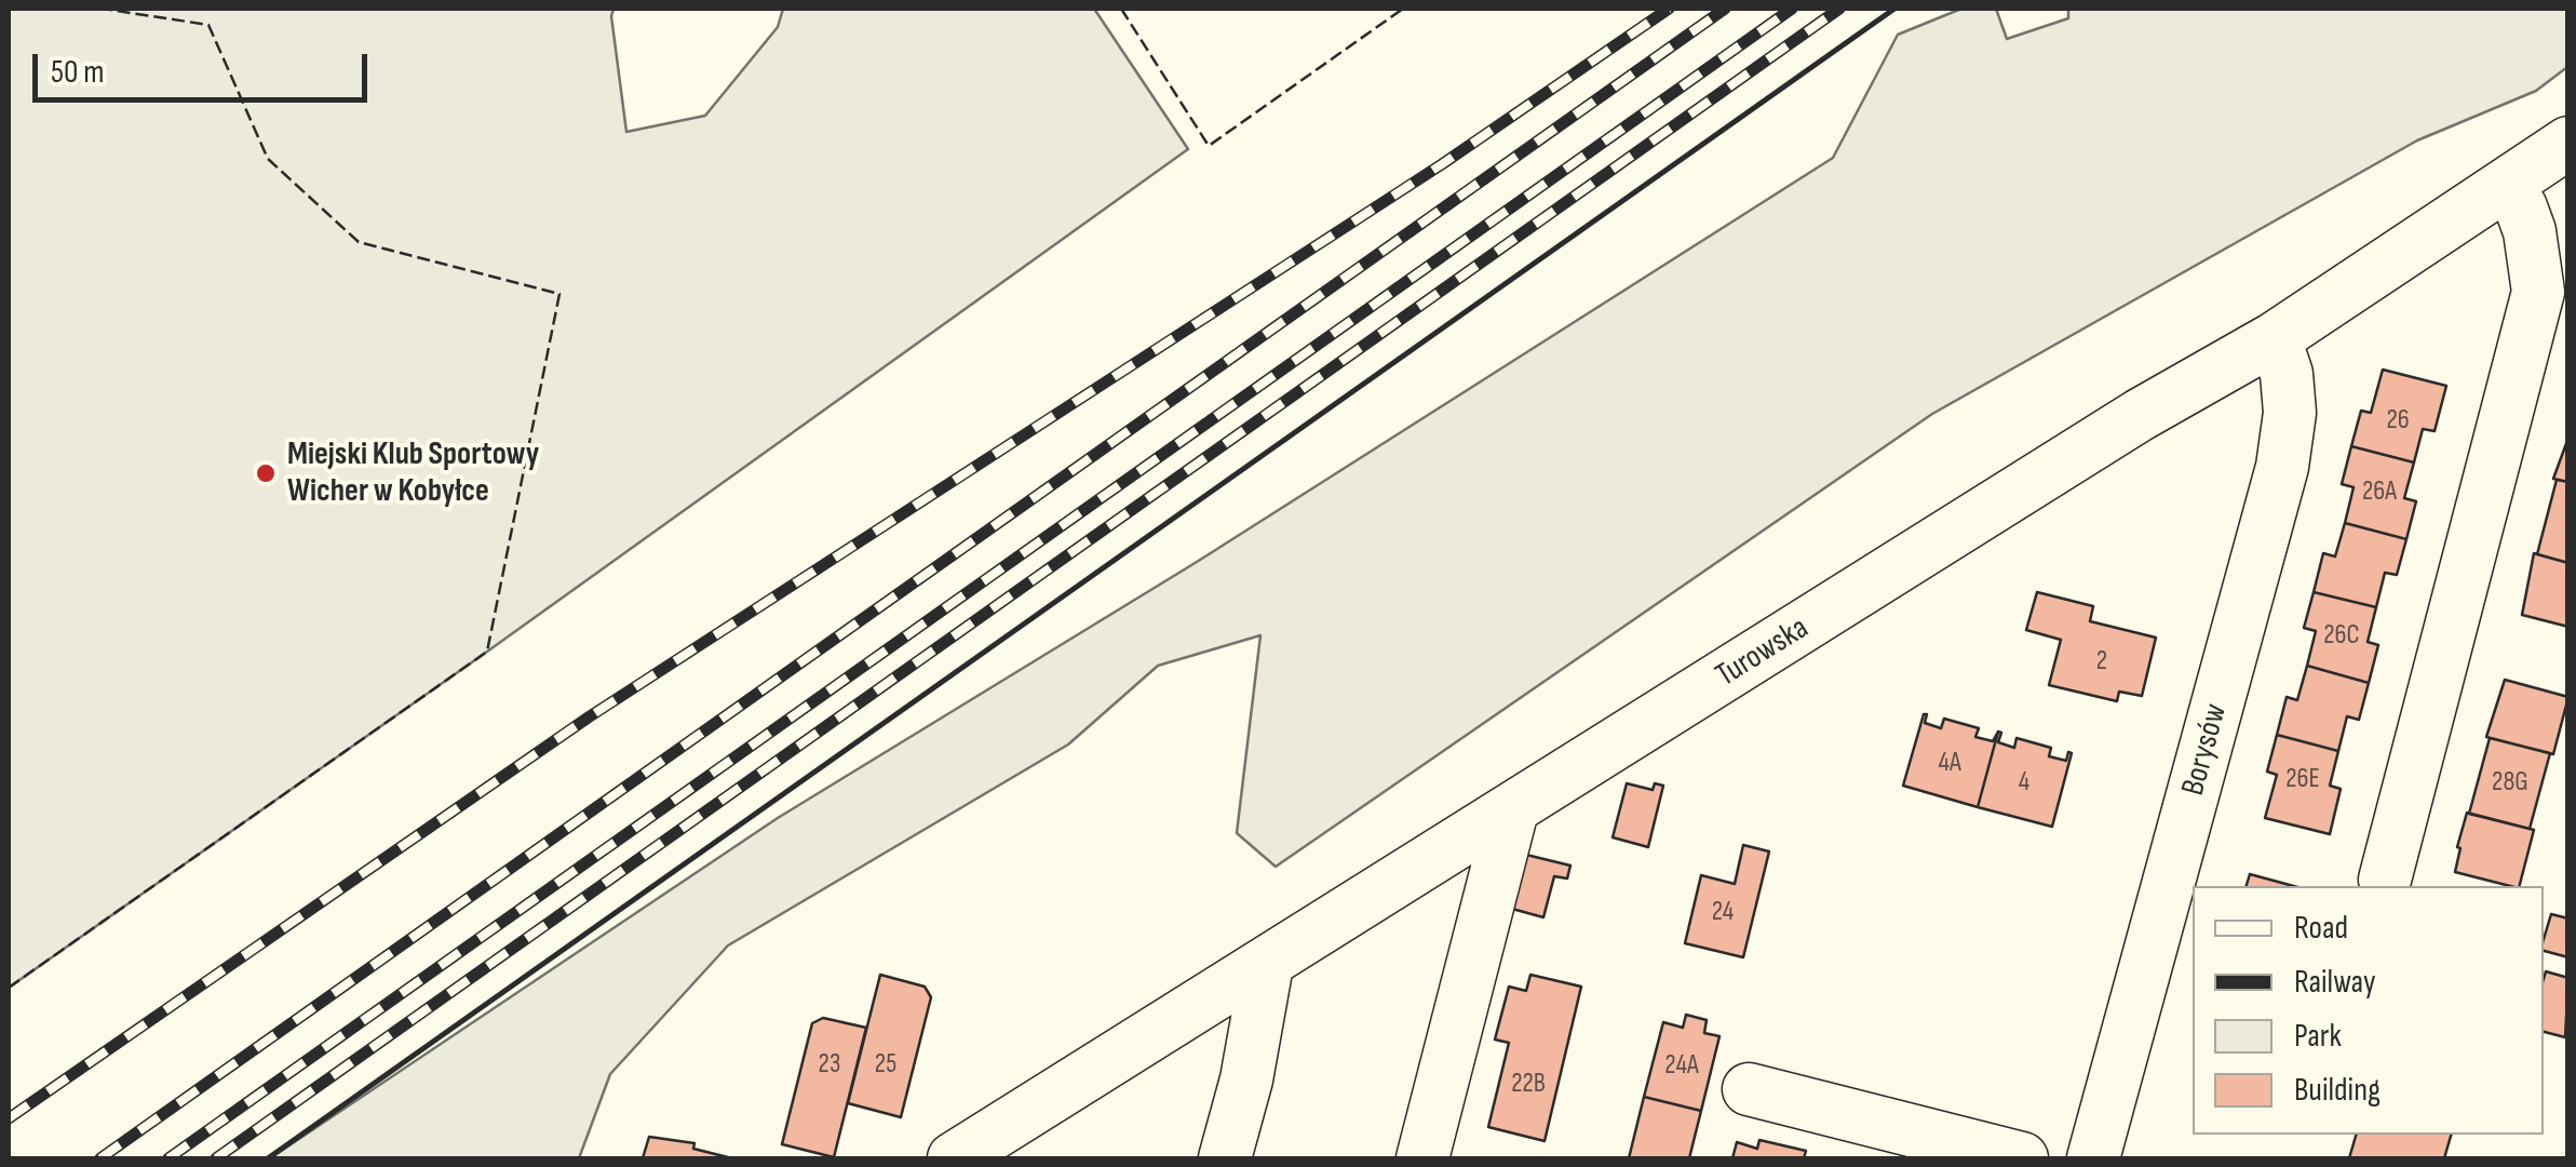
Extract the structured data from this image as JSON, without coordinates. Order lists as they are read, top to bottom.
{
  "streets": {
    "street": ["Turowska", "Borysów"]
  },
  "crossings": [
    ["Turowska", "Borysów"]
  ],
  "places": ["Miejski Klub Sportowy Wicher w Kobyłce"],
  "house_numbers": [
    "26",
    "26A",
    "26C",
    "2",
    "4A",
    "26E",
    "4",
    "28G",
    "24",
    "23",
    "25",
    "24A",
    "22B"
  ],
  "legend": [
    "Road",
    "Railway",
    "Park",
    "Building"
  ],
  "scale_bar": "50 m"
}
